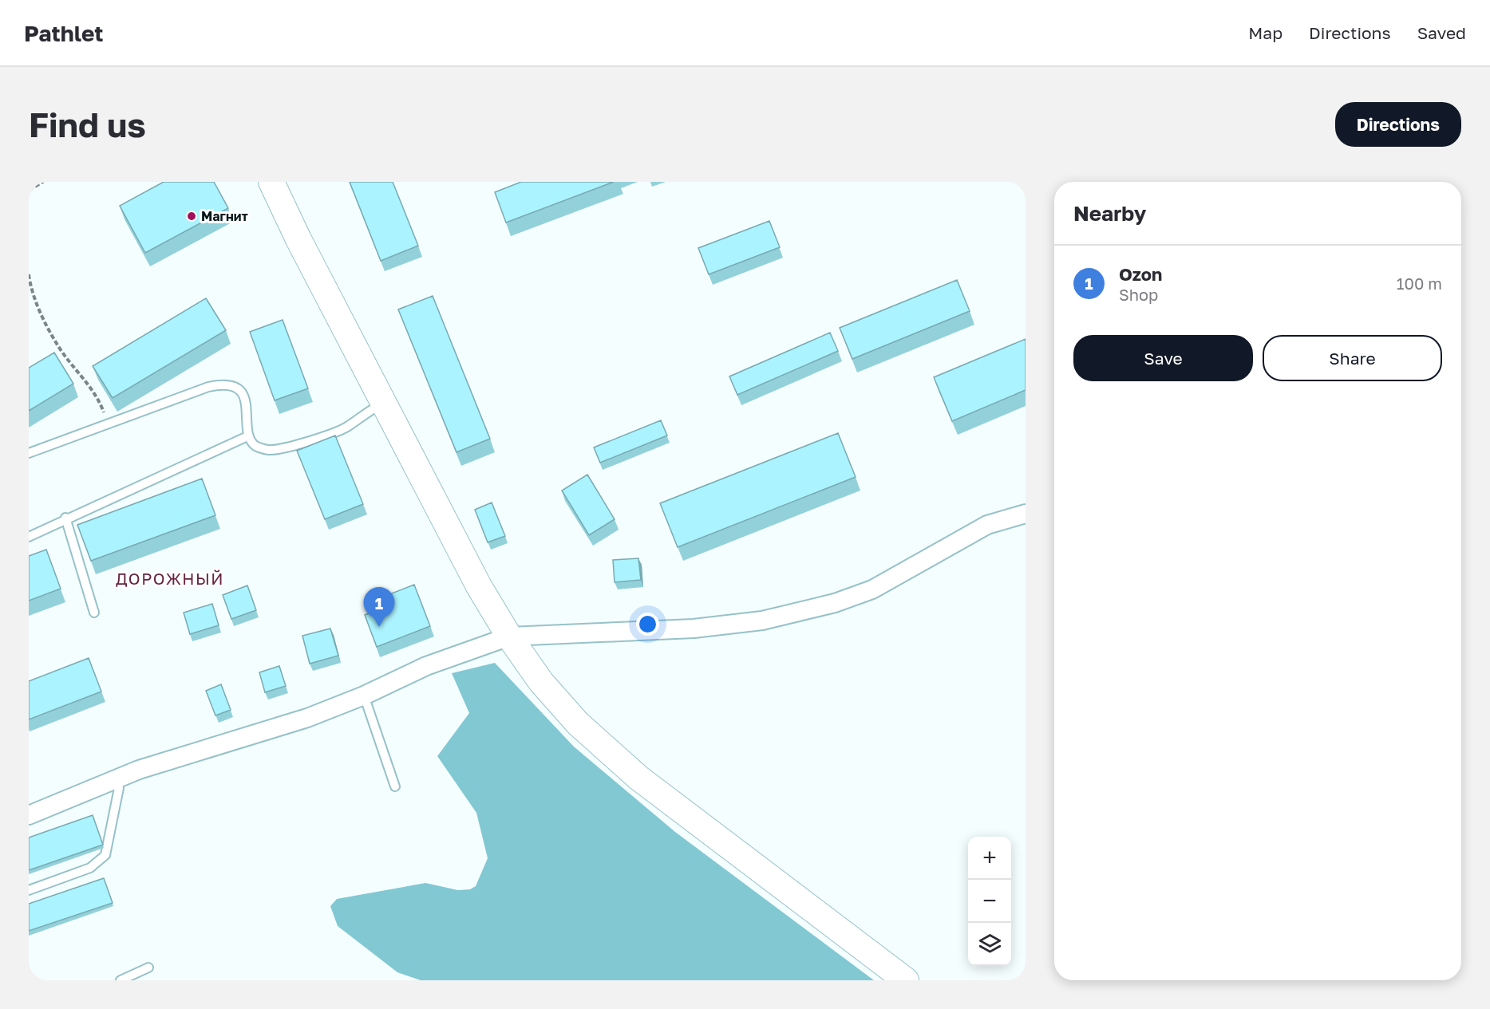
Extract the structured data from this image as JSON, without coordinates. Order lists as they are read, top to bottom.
{
  "districts": ["ДОРОЖНЫЙ"],
  "places": ["Магнит"],
  "page": {
    "header": "Pathlet",
    "nav": ["Map", "Directions", "Saved"],
    "buttons": [
      "Directions",
      ["Save", "Share"]
    ],
    "title": "Find us",
    "heading": "Nearby",
    "list": [
      {
        "mark": "1",
        "name": "Ozon",
        "note": "Shop",
        "value": "100 m"
      }
    ],
    "pins": "1",
    "map_buttons": ["+", "−"]
  }
}
